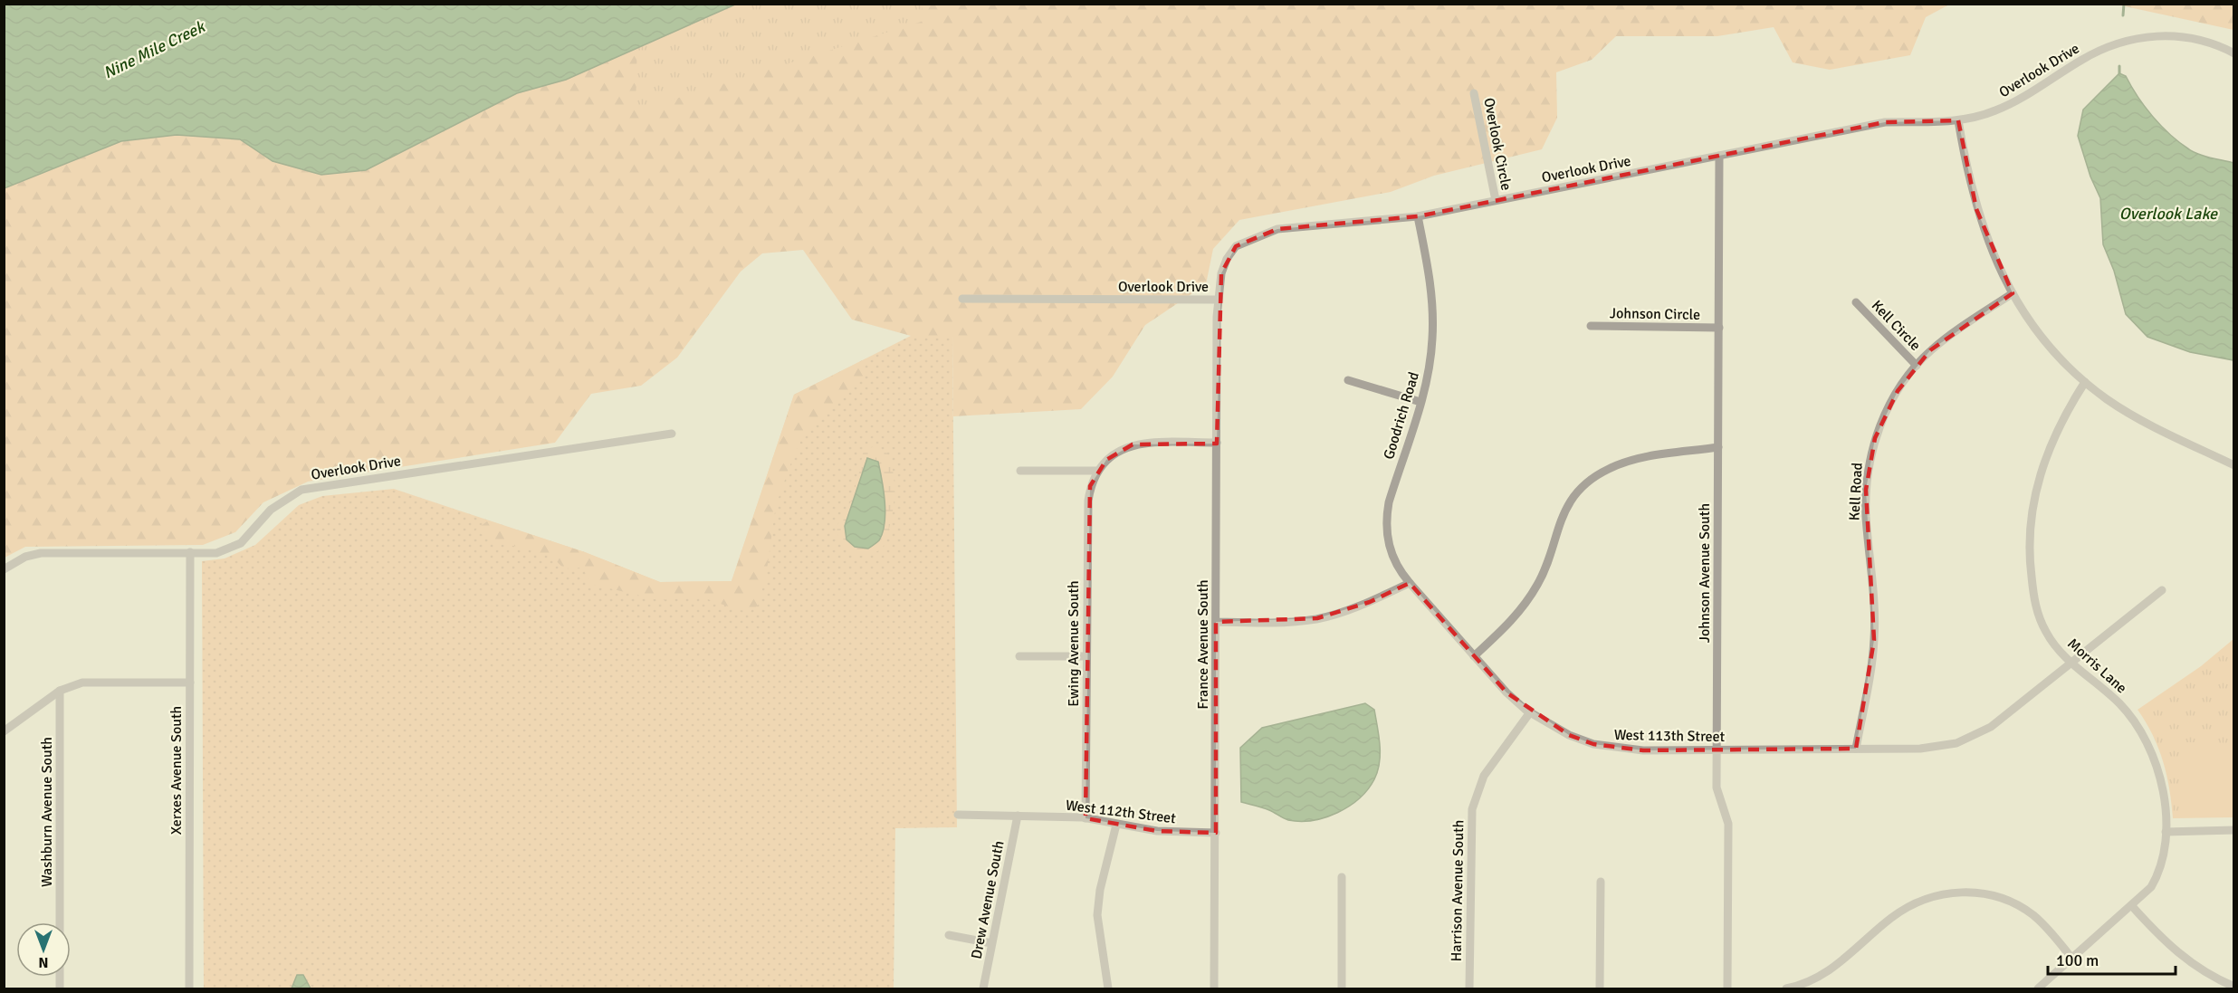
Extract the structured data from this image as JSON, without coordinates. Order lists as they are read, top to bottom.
{
  "streets": {
    "street": [
      "Overlook Drive",
      "Overlook Circle",
      "Johnson Circle",
      "Kell Circle",
      "Goodrich Road",
      "Kell Road",
      "Johnson Avenue South",
      "Ewing Avenue South",
      "France Avenue South",
      "Morris Lane",
      "West 113th Street",
      "Xerxes Avenue South",
      "West 112th Street",
      "Washburn Avenue South",
      "Harrison Avenue South",
      "Drew Avenue South"
    ]
  },
  "crossings": [
    ["Overlook Drive", "Overlook Circle"],
    ["Overlook Drive", "Goodrich Road"],
    ["Overlook Drive", "Johnson Avenue South"],
    ["Overlook Drive", "France Avenue South"],
    ["Overlook Drive", "Xerxes Avenue South"],
    ["Johnson Circle", "Johnson Avenue South"],
    ["Kell Circle", "Kell Road"],
    ["Goodrich Road", "West 113th Street"],
    ["Kell Road", "West 113th Street"],
    ["Johnson Avenue South", "West 113th Street"],
    ["Ewing Avenue South", "West 112th Street"],
    ["France Avenue South", "West 112th Street"],
    ["Morris Lane", "West 113th Street"],
    ["West 113th Street", "Harrison Avenue South"],
    ["West 112th Street", "Drew Avenue South"]
  ],
  "water": ["Nine Mile Creek", "Overlook Lake"],
  "scale_bar": "100 m",
  "north": "bottom"
}
